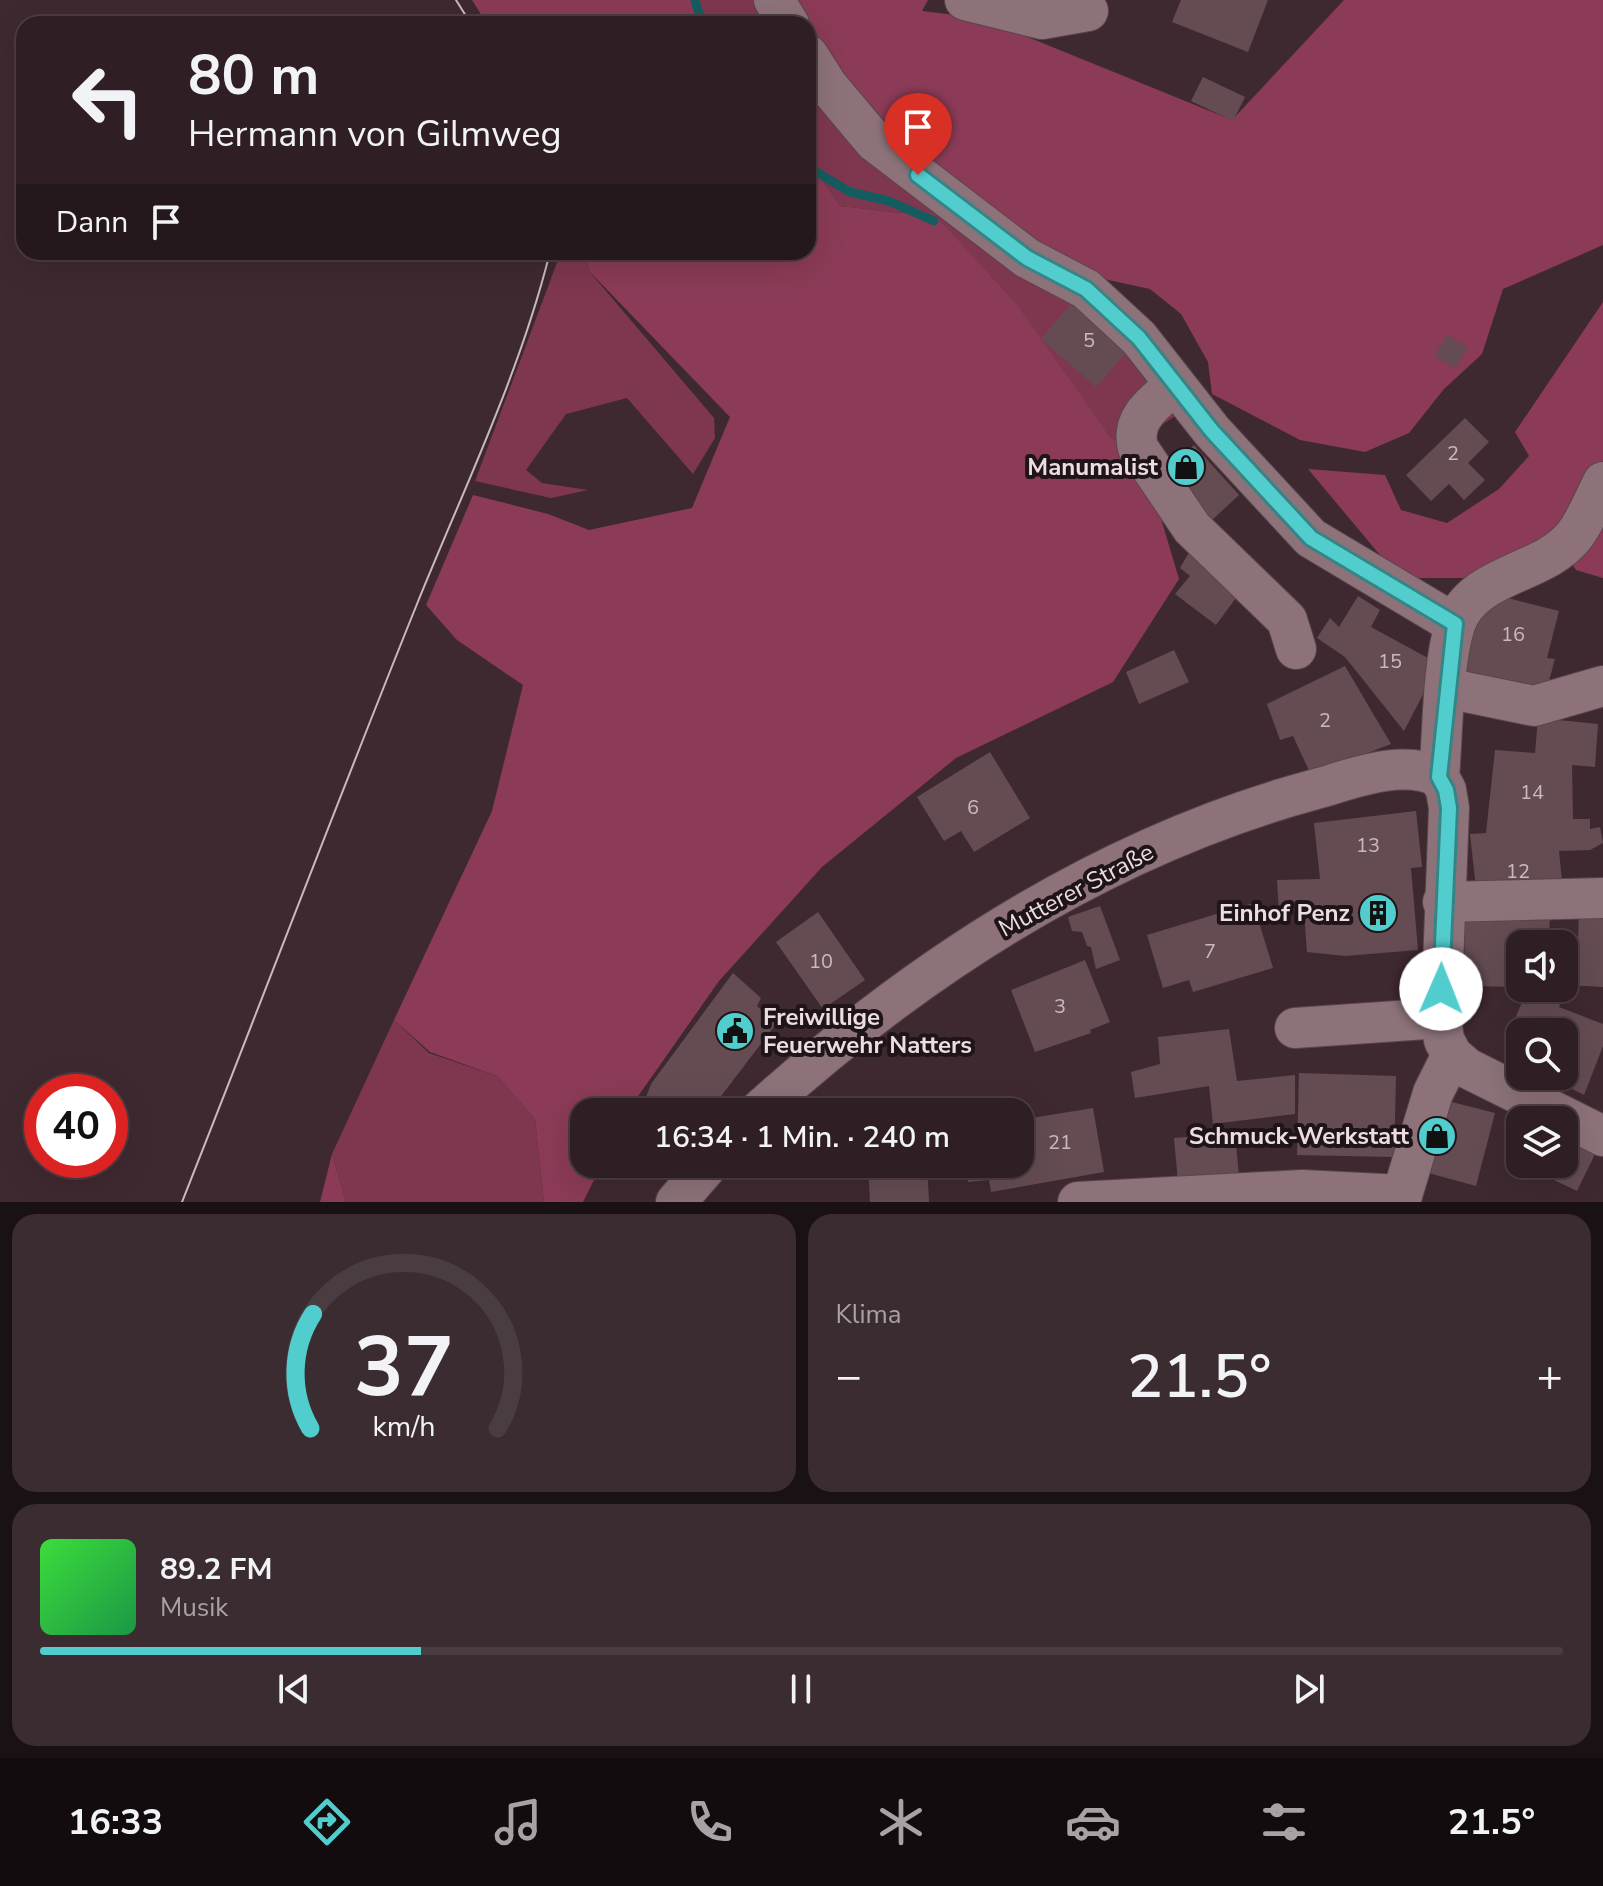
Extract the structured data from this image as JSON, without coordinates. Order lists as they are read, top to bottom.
{
  "streets": {
    "street": ["Mutterer Straße"]
  },
  "places": {
    "shop": ["Manumalist", "Schmuck-Werkstatt"],
    "building": ["Einhof Penz"],
    "public building": ["Freiwillige Feuerwehr Natters"]
  },
  "house_numbers": [
    "5",
    "2",
    "16",
    "15",
    "2",
    "14",
    "6",
    "13",
    "12",
    "7",
    "10",
    "3",
    "21"
  ],
  "page": {
    "turn": ["80 m", "Hermann von Gilmweg"],
    "then": "Dann",
    "limit": "40",
    "trip": "16:34 · 1 Min. · 240 m",
    "tile": "Klima",
    "heat": ["−", "21.5°", "+"],
    "song": ["89.2 FM", "Musik"],
    "tabs": ["16:33", "21.5°"],
    "gauge": ["37", "km/h"]
  }
}
